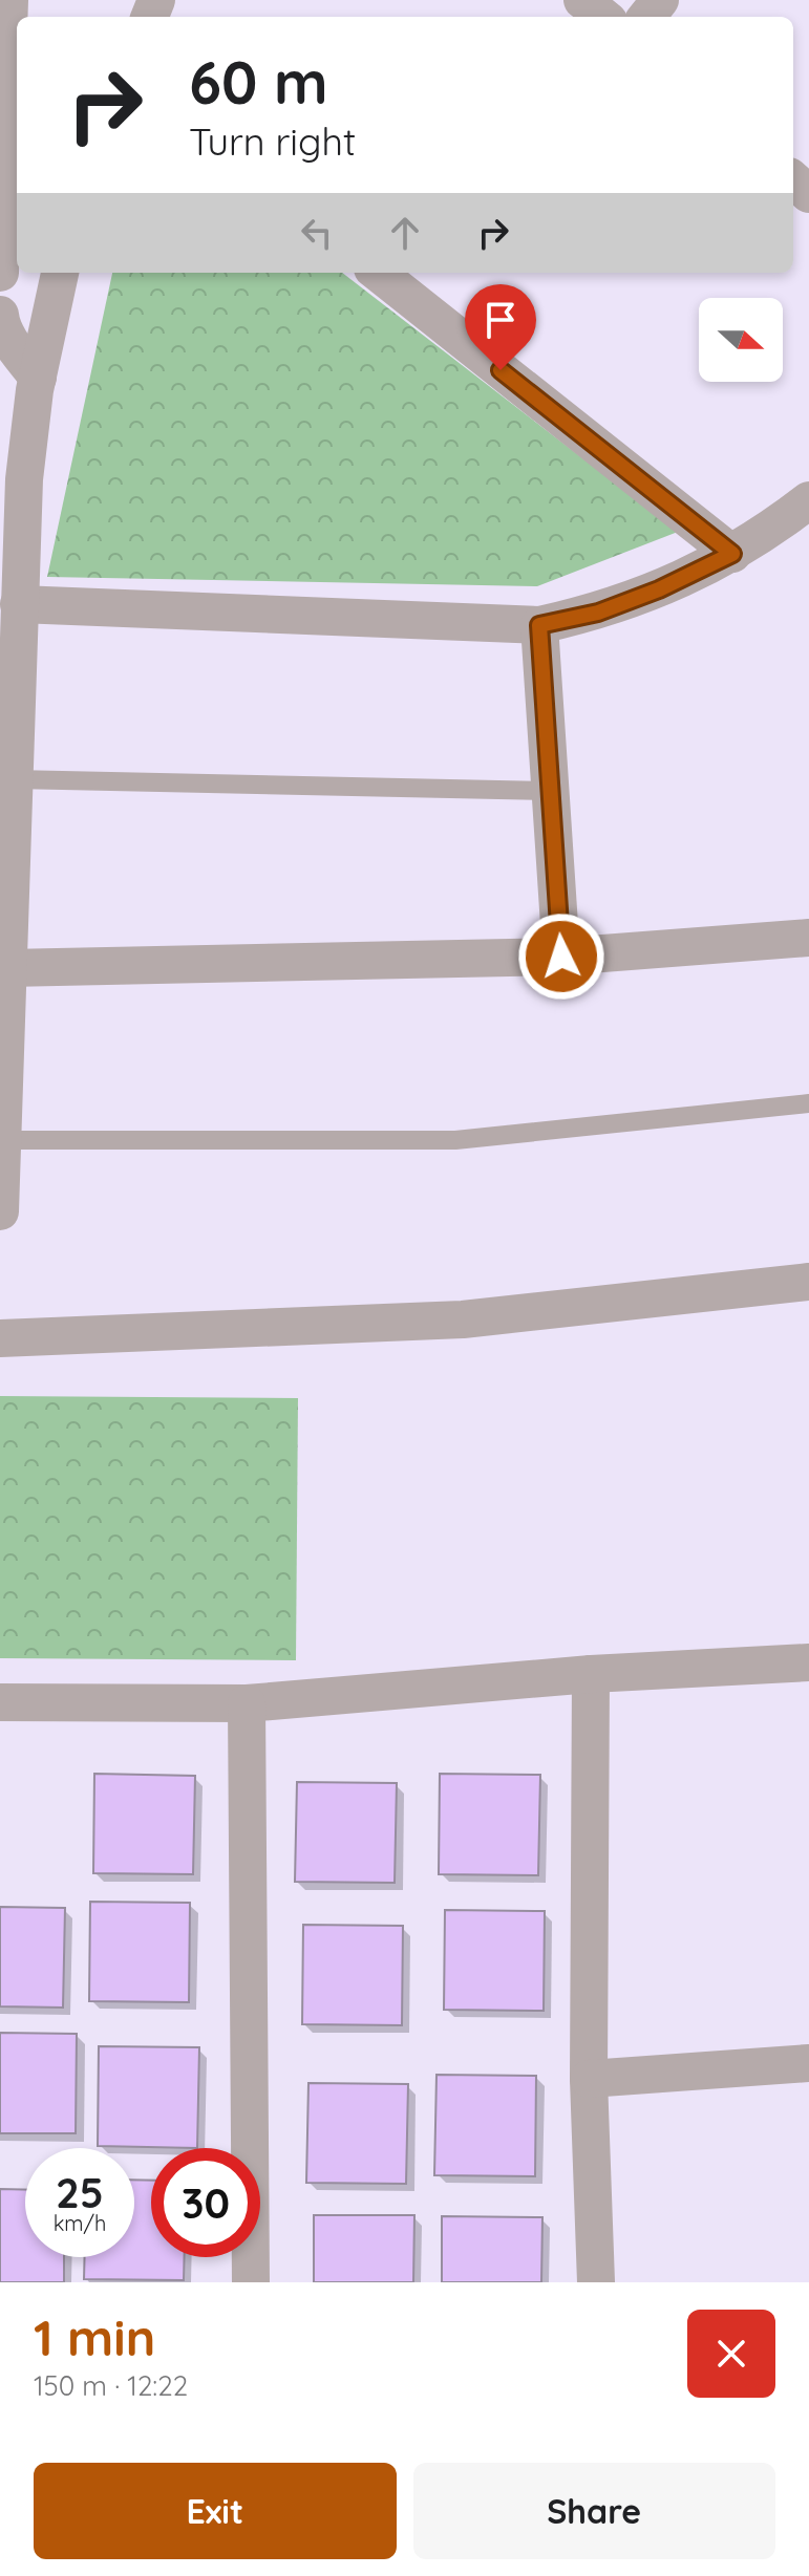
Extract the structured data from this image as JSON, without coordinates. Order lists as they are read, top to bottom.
{
  "north": "right",
  "page": {
    "turn": ["60 m", "Turn right"],
    "speed": "25 km/h",
    "limit": "30",
    "heading": ["1 min", "150 m · 12:22"],
    "buttons": ["Exit", "Share"]
  }
}
